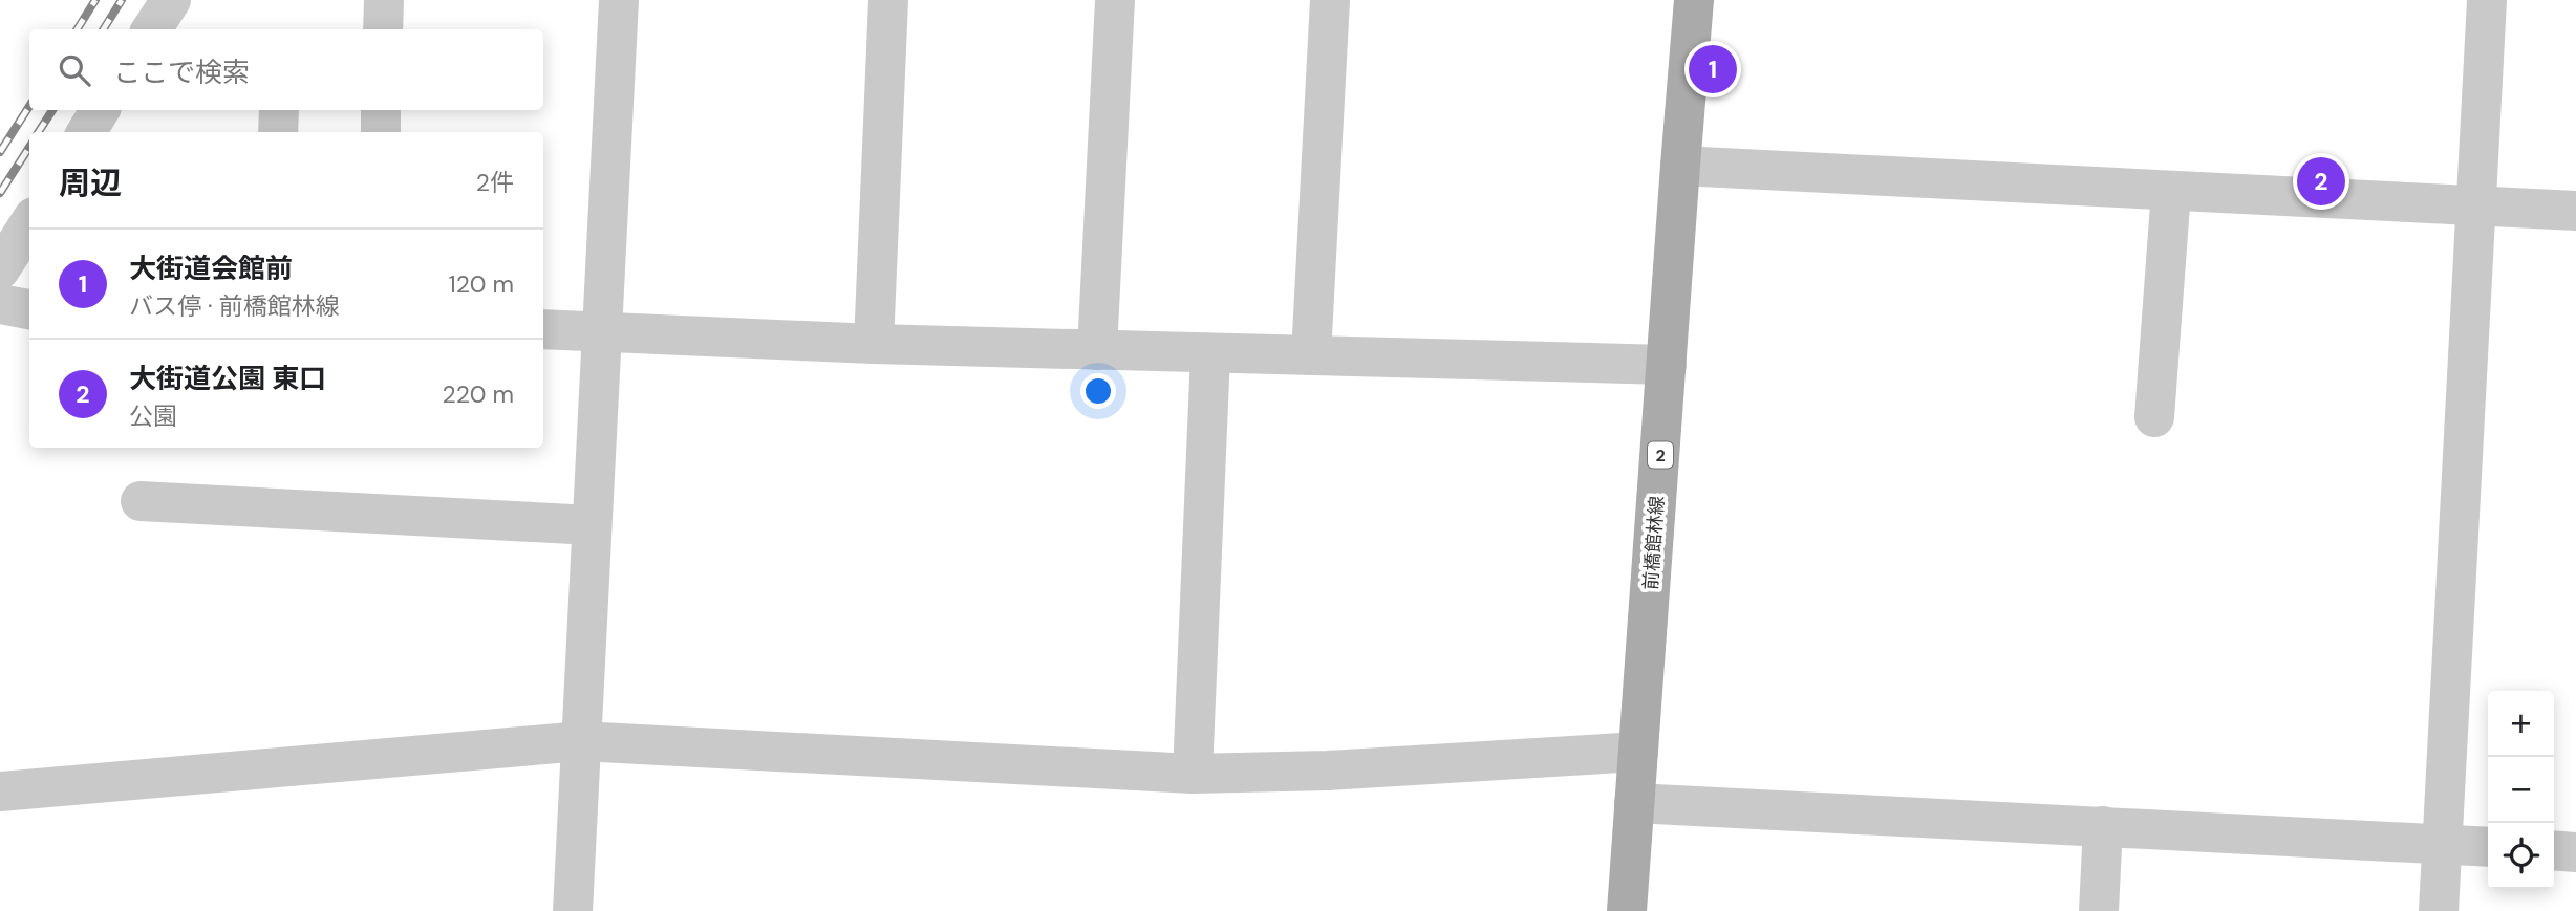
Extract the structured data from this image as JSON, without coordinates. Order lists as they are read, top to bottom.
{
  "streets": {
    "main road": ["2", "前橋館林線"]
  },
  "page": {
    "search": "ここで検索",
    "pins": ["1", "2"],
    "heading": ["周辺", "2件"],
    "list": [
      {
        "mark": "1",
        "name": "大街道会館前",
        "note": "バス停 · 前橋館林線",
        "value": "120 m"
      },
      {
        "mark": "2",
        "name": "大街道公園 東口",
        "note": "公園",
        "value": "220 m"
      }
    ],
    "map_buttons": ["+", "−"]
  }
}
